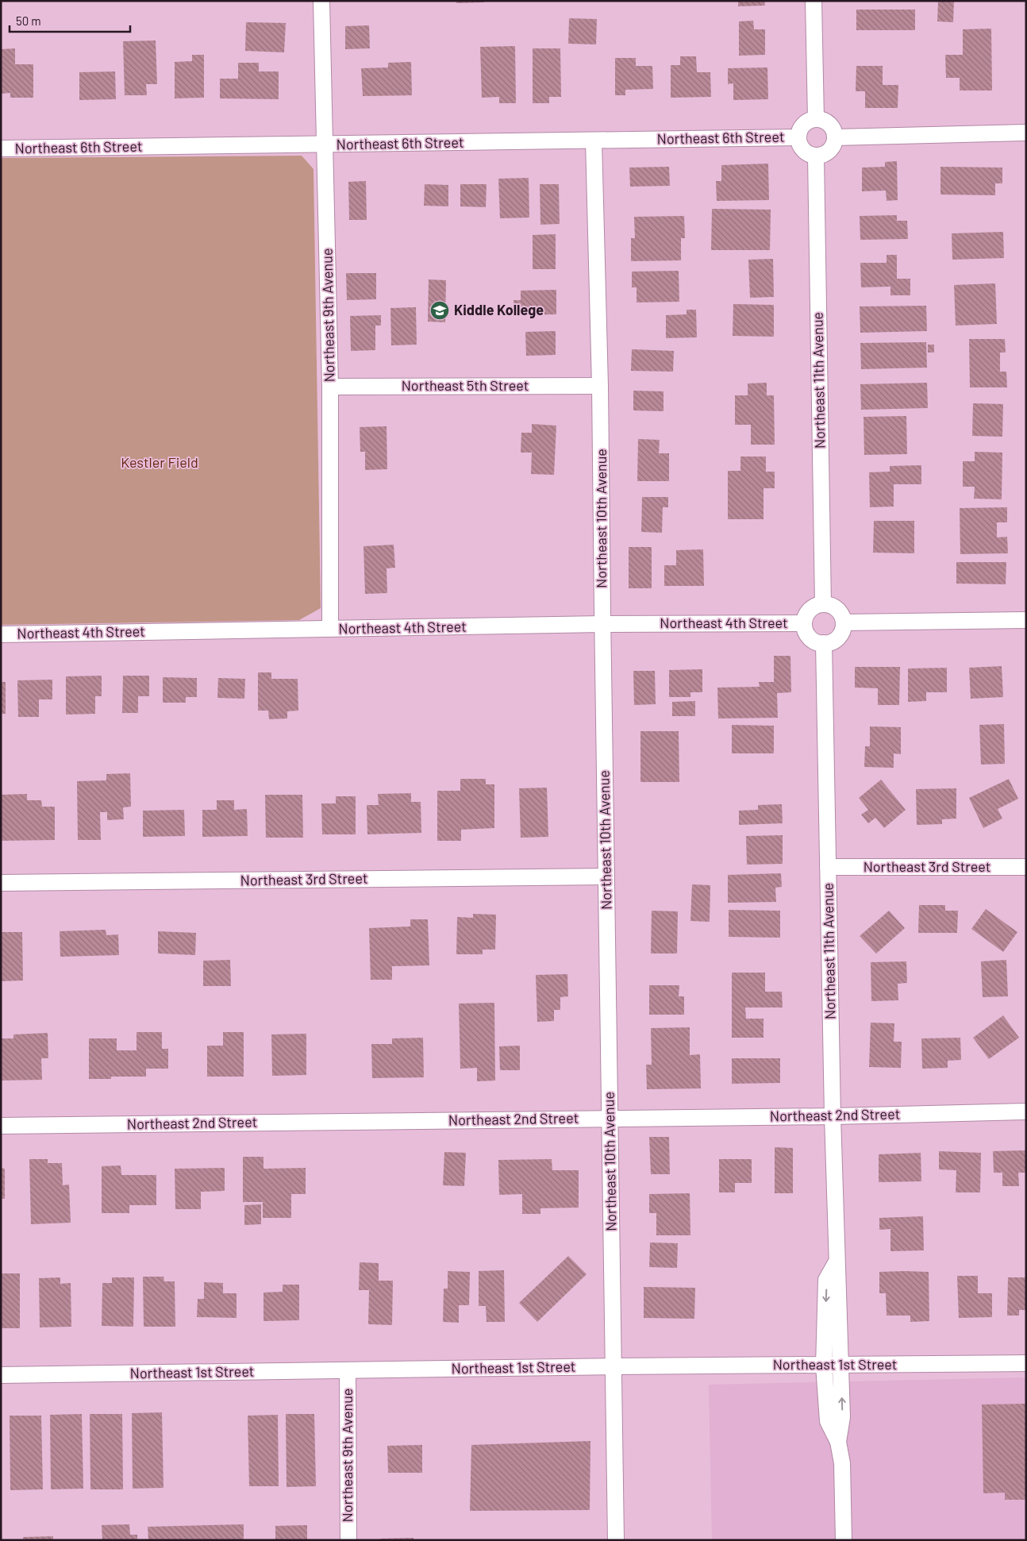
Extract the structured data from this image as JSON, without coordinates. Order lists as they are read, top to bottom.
{
  "streets": {
    "street": [
      "Northeast 6th Street",
      "Northeast 9th Avenue",
      "Northeast 11th Avenue",
      "Northeast 5th Street",
      "Northeast 10th Avenue",
      "Northeast 4th Street",
      "Northeast 3rd Street",
      "Northeast 2nd Street",
      "Northeast 1st Street"
    ]
  },
  "crossings": [
    ["Northeast 6th Street", "Northeast 9th Avenue"],
    ["Northeast 6th Street", "Northeast 11th Avenue"],
    ["Northeast 6th Street", "Northeast 10th Avenue"],
    ["Northeast 9th Avenue", "Northeast 5th Street"],
    ["Northeast 9th Avenue", "Northeast 4th Street"],
    ["Northeast 9th Avenue", "Northeast 1st Street"],
    ["Northeast 11th Avenue", "Northeast 4th Street"],
    ["Northeast 11th Avenue", "Northeast 3rd Street"],
    ["Northeast 11th Avenue", "Northeast 2nd Street"],
    ["Northeast 11th Avenue", "Northeast 1st Street"],
    ["Northeast 5th Street", "Northeast 10th Avenue"],
    ["Northeast 10th Avenue", "Northeast 4th Street"],
    ["Northeast 10th Avenue", "Northeast 3rd Street"],
    ["Northeast 10th Avenue", "Northeast 2nd Street"],
    ["Northeast 10th Avenue", "Northeast 1st Street"]
  ],
  "parks": ["Kestler Field"],
  "places": {
    "school or university": ["Kiddle Kollege"]
  },
  "scale_bar": "50 m"
}
